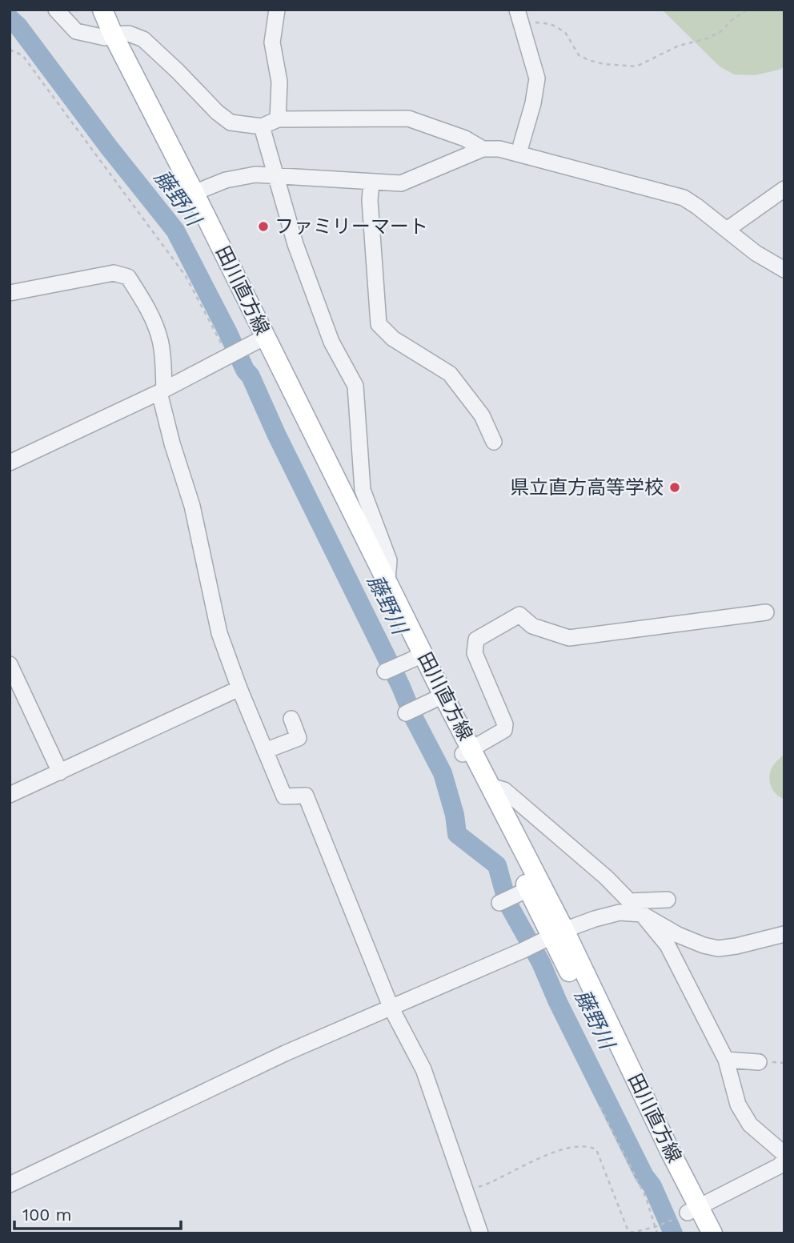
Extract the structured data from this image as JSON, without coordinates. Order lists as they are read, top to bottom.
{
  "streets": {
    "main road": ["田川直方線"]
  },
  "water": ["藤野川"],
  "places": ["ファミリーマート", "県立直方高等学校"],
  "scale_bar": "100 m"
}
